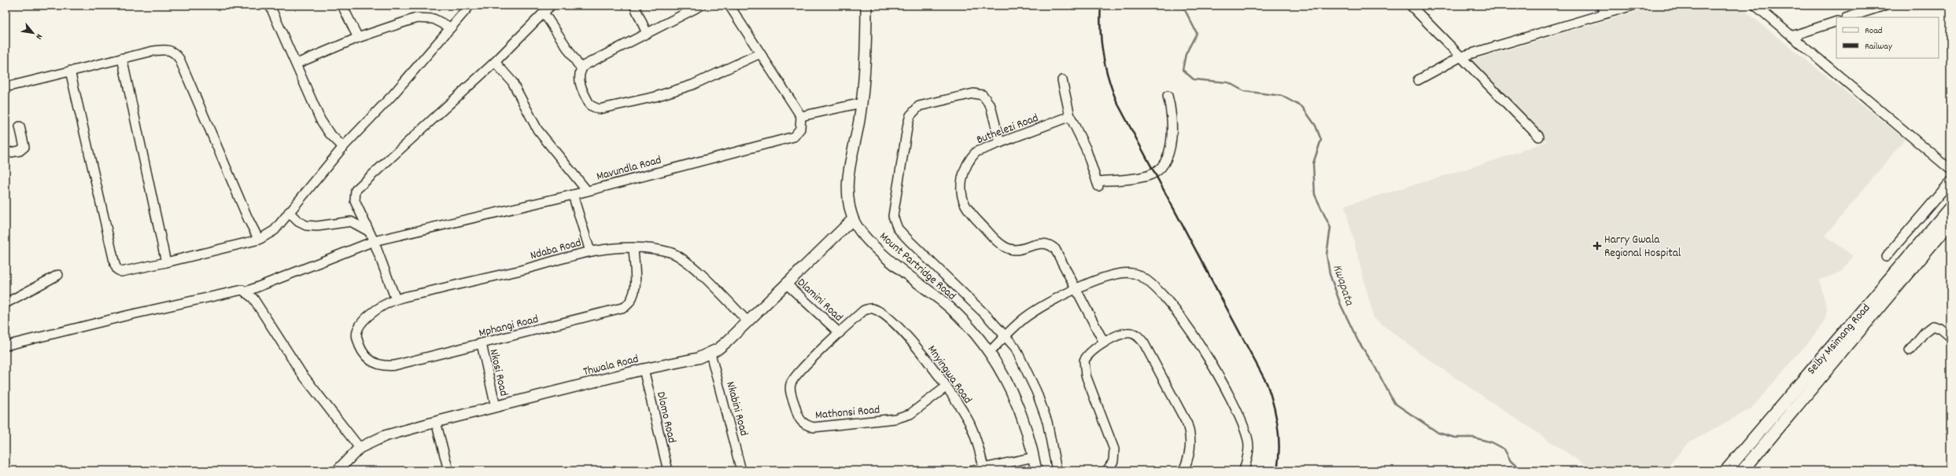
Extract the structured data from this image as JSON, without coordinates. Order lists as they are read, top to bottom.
{
  "streets": {
    "main road": ["Selby Msimang Road"],
    "street": [
      "Buthelezi Road",
      "Mavundla Road",
      "Ndaba Road",
      "Mount Partridge Road",
      "Dlamini Road",
      "Mphangi Road",
      "Thwala Road",
      "Nkosi Road",
      "Mnyingwa Road",
      "Nkabini Road",
      "Mathonsi Road",
      "Dlomo Road"
    ]
  },
  "crossings": [
    ["Ndaba Road", "Mphangi Road"],
    ["Ndaba Road", "Thwala Road"],
    ["Mount Partridge Road", "Thwala Road"],
    ["Dlamini Road", "Thwala Road"],
    ["Dlamini Road", "Mathonsi Road"],
    ["Mphangi Road", "Nkosi Road"],
    ["Thwala Road", "Nkosi Road"],
    ["Thwala Road", "Nkabini Road"],
    ["Thwala Road", "Dlomo Road"],
    ["Mnyingwa Road", "Mathonsi Road"]
  ],
  "water": ["Kwapata"],
  "places": {
    "health": ["Harry Gwala Regional Hospital"]
  },
  "legend": ["Road", "Railway"],
  "north": "bottom right"
}
